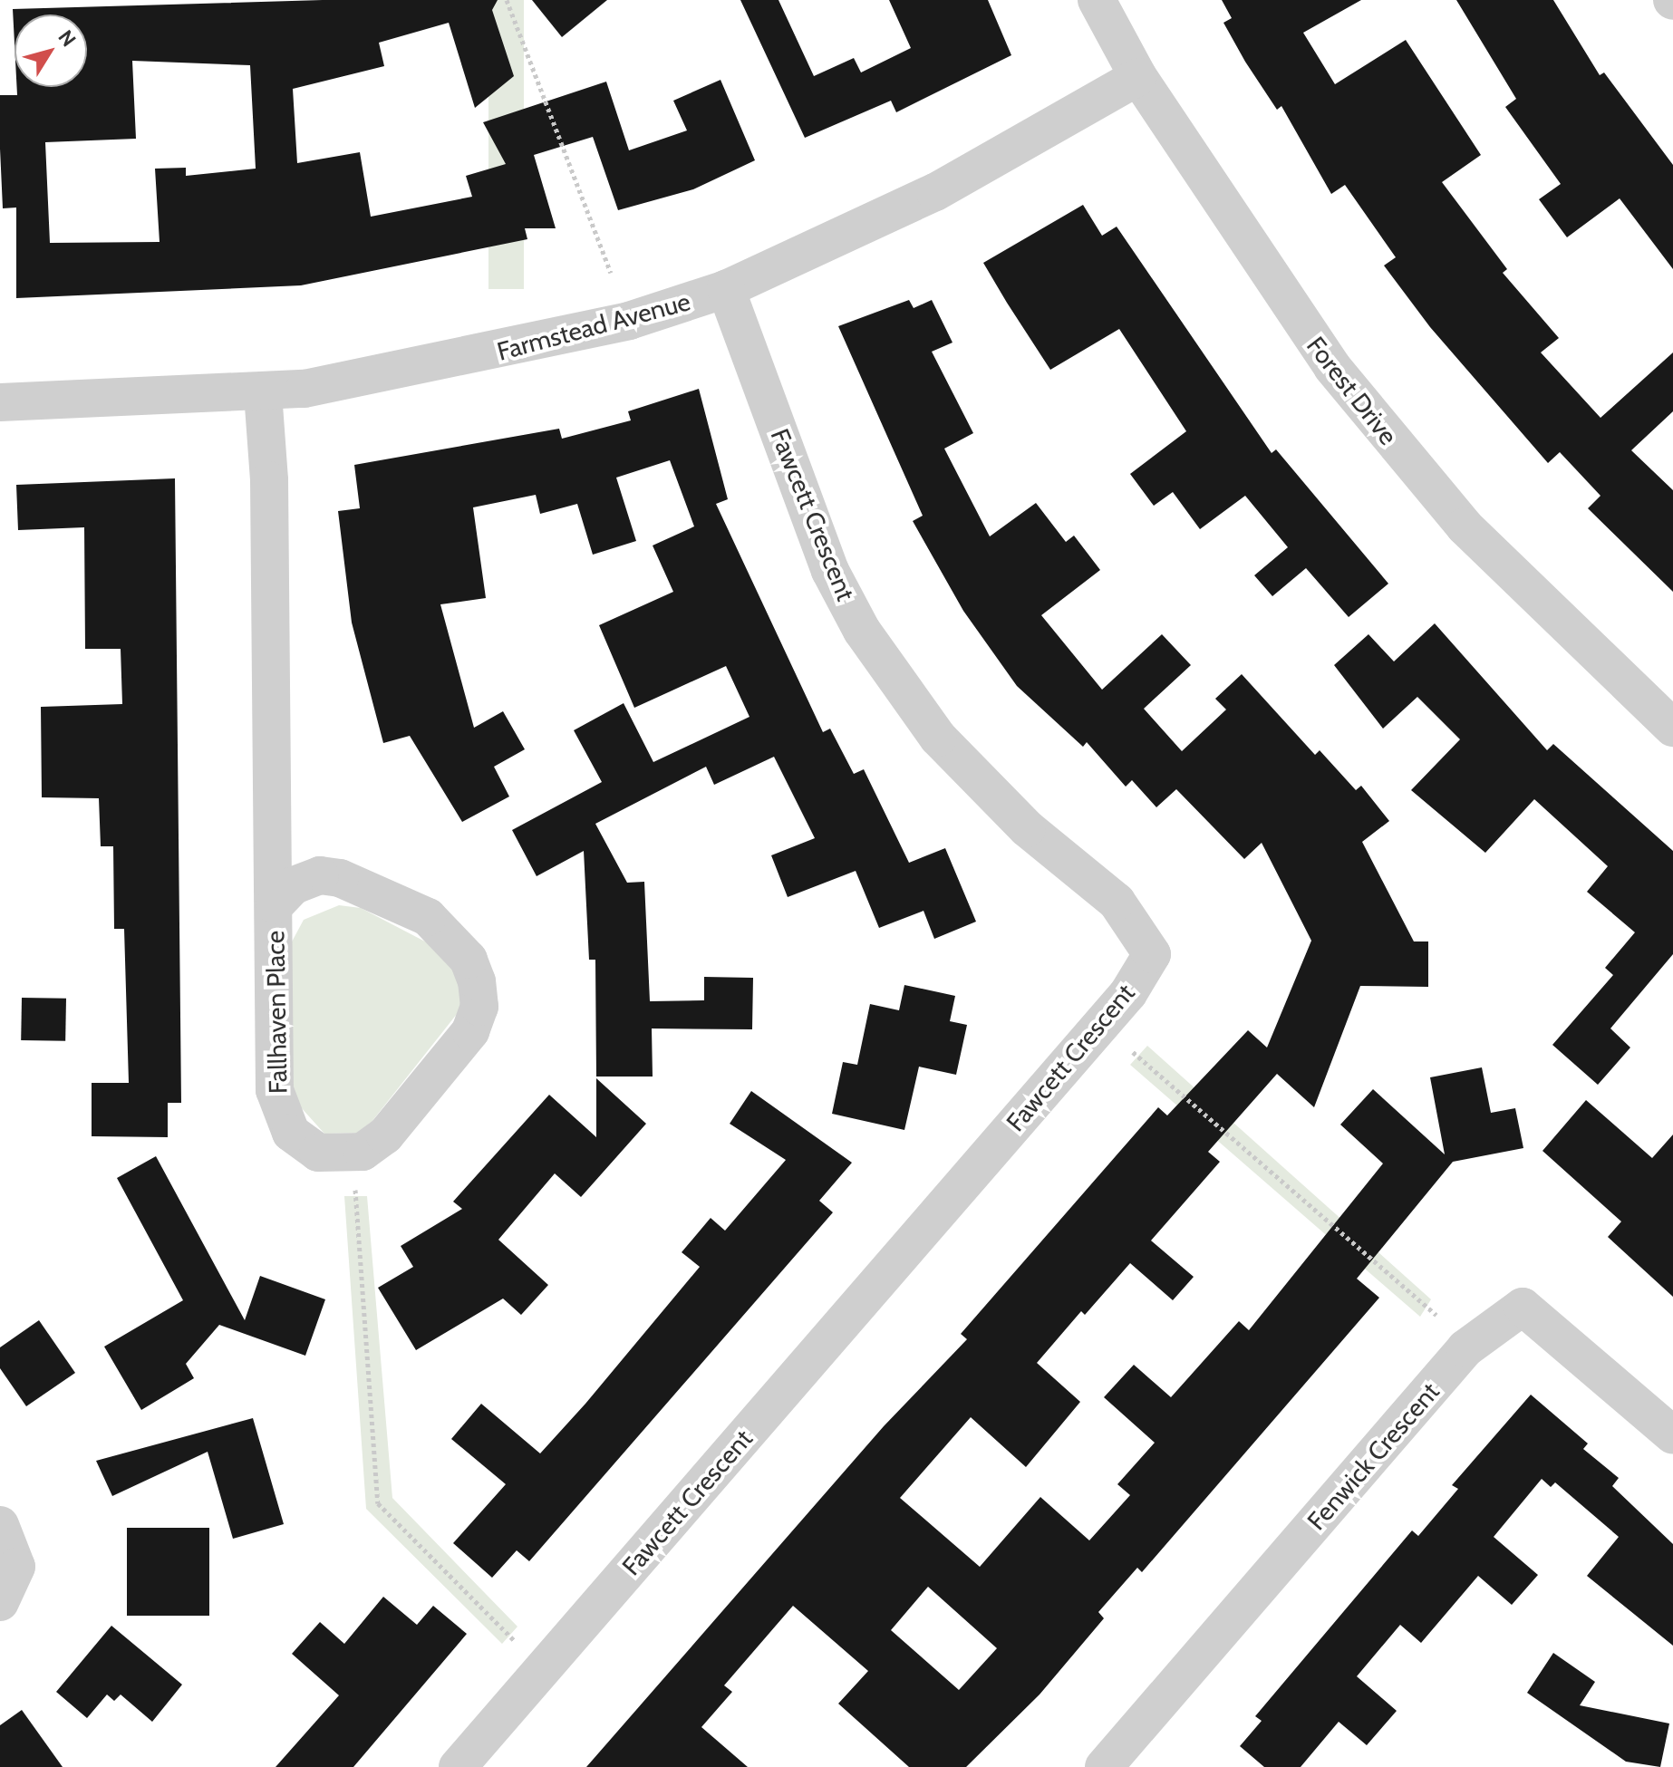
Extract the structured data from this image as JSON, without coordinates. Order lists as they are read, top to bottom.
{
  "streets": {
    "street": [
      "Farmstead Avenue",
      "Forest Drive",
      "Fawcett Crescent",
      "Fallhaven Place",
      "Fenwick Crescent"
    ]
  },
  "crossings": [
    ["Farmstead Avenue", "Forest Drive"],
    ["Farmstead Avenue", "Fawcett Crescent"],
    ["Farmstead Avenue", "Fallhaven Place"]
  ],
  "north": "top right"
}
